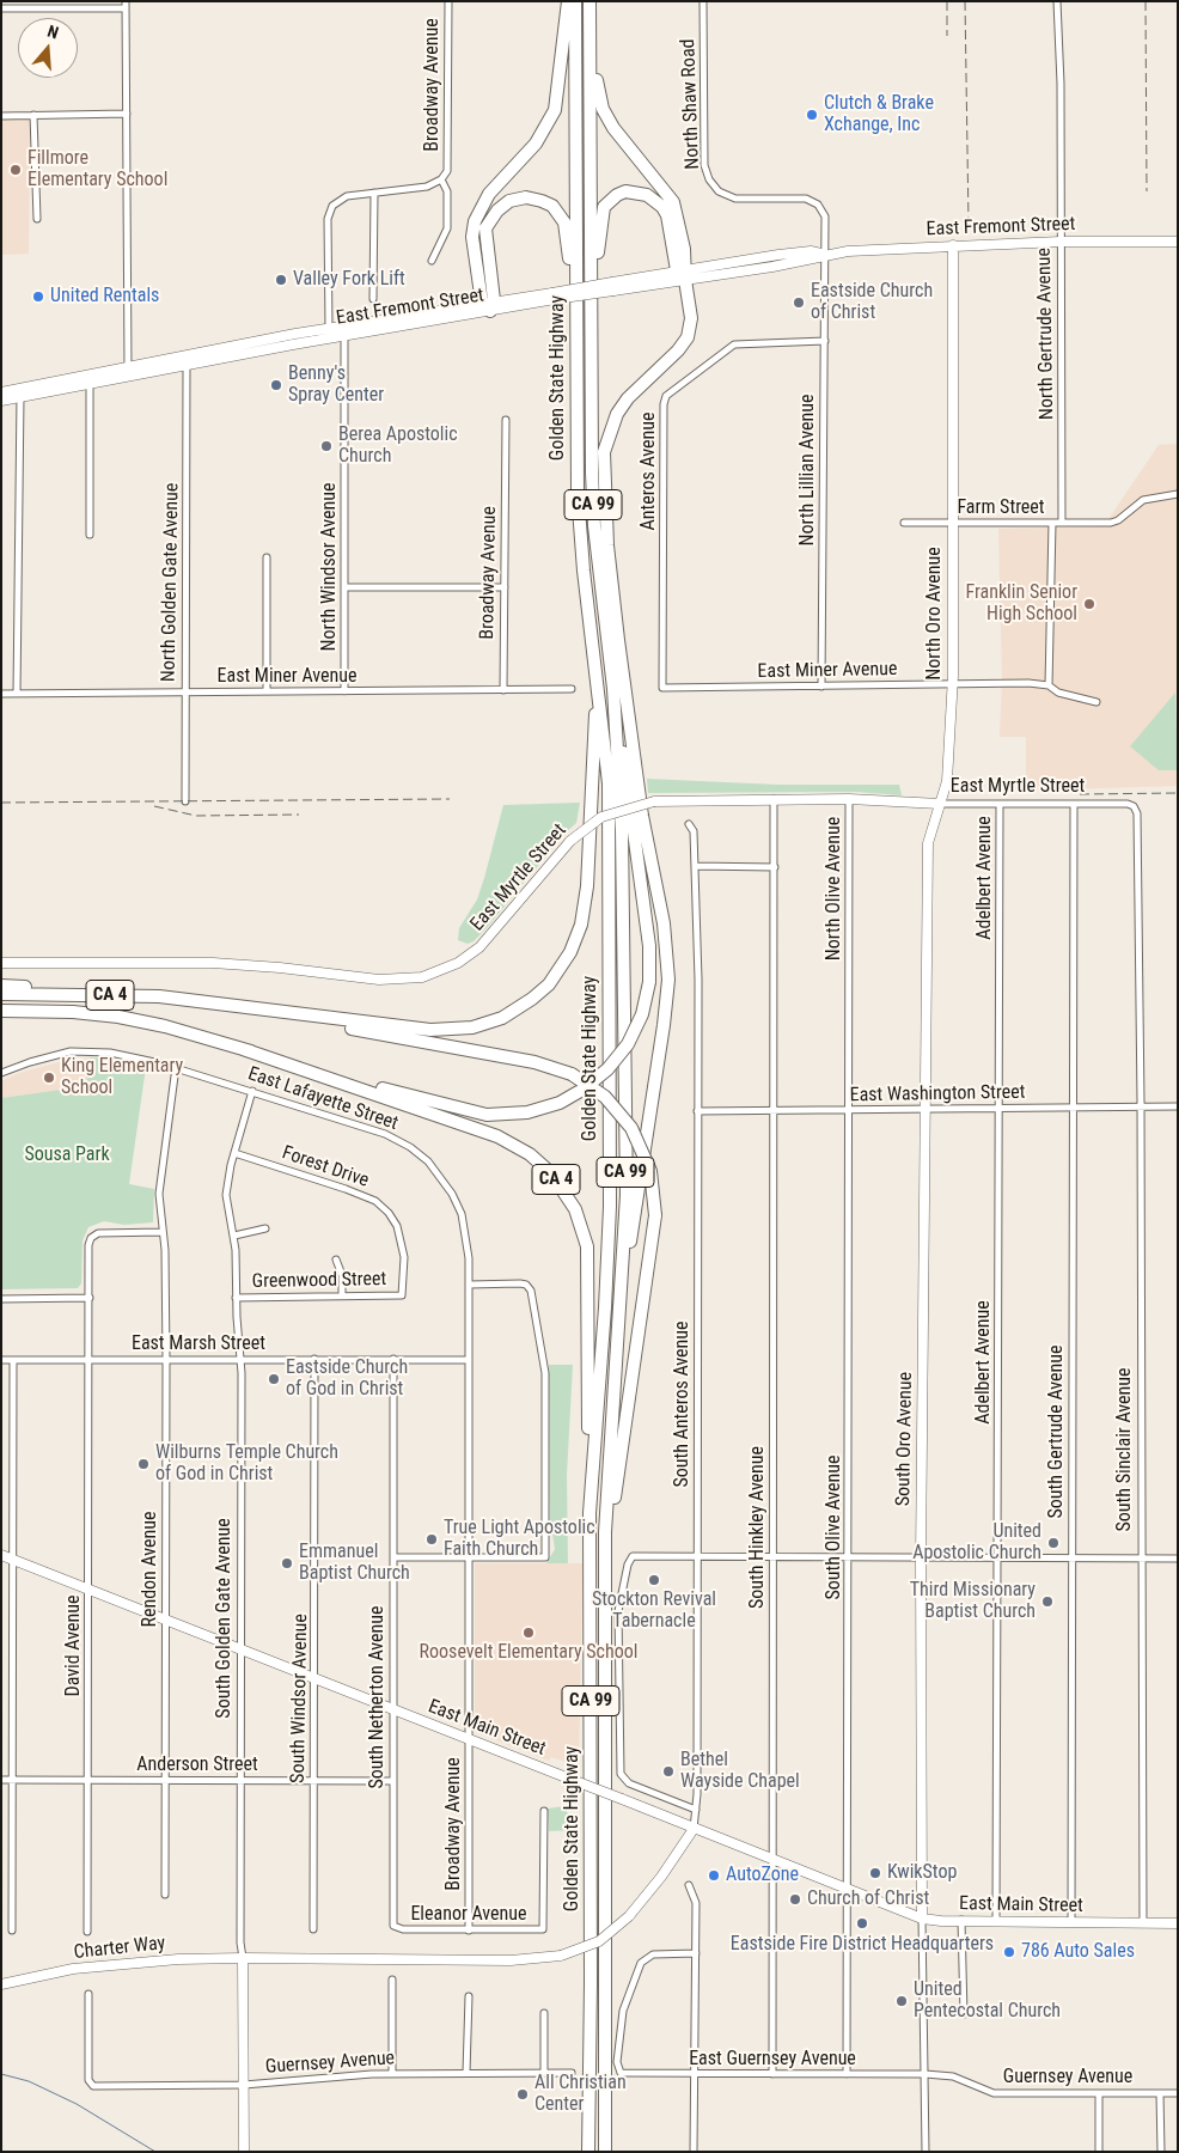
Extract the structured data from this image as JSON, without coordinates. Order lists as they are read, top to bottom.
{
  "streets": {
    "highway": ["Golden State Highway", "CA 99", "CA 4"],
    "street": [
      "Broadway Avenue",
      "North Shaw Road",
      "East Fremont Street",
      "North Gertrude Avenue",
      "North Lillian Avenue",
      "Anteros Avenue",
      "Farm Street",
      "North Windsor Avenue",
      "North Golden Gate Avenue",
      "North Oro Avenue",
      "East Miner Avenue",
      "East Myrtle Street",
      "Adelbert Avenue",
      "North Olive Avenue",
      "East Washington Street",
      "East Lafayette Street",
      "Forest Drive",
      "Greenwood Street",
      "East Marsh Street",
      "South Anteros Avenue",
      "South Gertrude Avenue",
      "South Oro Avenue",
      "South Sinclair Avenue",
      "South Hinkley Avenue",
      "South Olive Avenue",
      "Rendon Avenue",
      "South Golden Gate Avenue",
      "David Avenue",
      "South Netherton Avenue",
      "South Windsor Avenue",
      "East Main Street",
      "Anderson Street",
      "Eleanor Avenue",
      "Charter Way",
      "East Guernsey Avenue",
      "Guernsey Avenue"
    ]
  },
  "crossings": [
    ["Broadway Avenue", "East Fremont Street"],
    ["Broadway Avenue", "East Miner Avenue"],
    ["Broadway Avenue", "East Lafayette Street"],
    ["Broadway Avenue", "East Marsh Street"],
    ["Broadway Avenue", "East Main Street"],
    ["Broadway Avenue", "Eleanor Avenue"],
    ["North Shaw Road", "East Fremont Street"],
    ["North Shaw Road", "North Lillian Avenue"],
    ["East Fremont Street", "North Gertrude Avenue"],
    ["East Fremont Street", "North Lillian Avenue"],
    ["East Fremont Street", "North Windsor Avenue"],
    ["East Fremont Street", "North Golden Gate Avenue"],
    ["East Fremont Street", "North Oro Avenue"],
    ["North Gertrude Avenue", "Farm Street"],
    ["Golden State Highway", "CA 4"],
    ["North Lillian Avenue", "Anteros Avenue"],
    ["North Lillian Avenue", "East Miner Avenue"],
    ["Anteros Avenue", "East Miner Avenue"],
    ["Farm Street", "North Oro Avenue"],
    ["North Windsor Avenue", "East Miner Avenue"],
    ["North Golden Gate Avenue", "East Miner Avenue"],
    ["North Oro Avenue", "East Miner Avenue"],
    ["North Oro Avenue", "East Myrtle Street"],
    ["North Oro Avenue", "South Oro Avenue"],
    ["East Myrtle Street", "Adelbert Avenue"],
    ["East Myrtle Street", "North Olive Avenue"],
    ["East Myrtle Street", "South Gertrude Avenue"],
    ["East Myrtle Street", "South Sinclair Avenue"],
    ["East Myrtle Street", "South Hinkley Avenue"],
    ["Adelbert Avenue", "East Washington Street"],
    ["Adelbert Avenue", "East Main Street"],
    ["North Olive Avenue", "South Olive Avenue"],
    ["East Washington Street", "South Anteros Avenue"],
    ["East Washington Street", "South Gertrude Avenue"],
    ["East Washington Street", "South Oro Avenue"],
    ["East Washington Street", "South Sinclair Avenue"],
    ["East Washington Street", "South Hinkley Avenue"],
    ["East Washington Street", "South Olive Avenue"],
    ["East Lafayette Street", "East Marsh Street"],
    ["East Lafayette Street", "Rendon Avenue"],
    ["East Lafayette Street", "South Golden Gate Avenue"],
    ["Forest Drive", "Greenwood Street"],
    ["Forest Drive", "South Golden Gate Avenue"],
    ["Greenwood Street", "South Golden Gate Avenue"],
    ["East Marsh Street", "Rendon Avenue"],
    ["East Marsh Street", "South Golden Gate Avenue"],
    ["East Marsh Street", "David Avenue"],
    ["East Marsh Street", "South Netherton Avenue"],
    ["East Marsh Street", "South Windsor Avenue"],
    ["South Anteros Avenue", "East Main Street"],
    ["South Anteros Avenue", "Charter Way"],
    ["South Gertrude Avenue", "East Main Street"],
    ["South Oro Avenue", "East Main Street"],
    ["South Oro Avenue", "East Guernsey Avenue"],
    ["South Oro Avenue", "Guernsey Avenue"],
    ["South Sinclair Avenue", "East Main Street"],
    ["South Hinkley Avenue", "East Main Street"],
    ["South Hinkley Avenue", "East Guernsey Avenue"],
    ["South Olive Avenue", "East Main Street"],
    ["South Olive Avenue", "East Guernsey Avenue"],
    ["Rendon Avenue", "David Avenue"],
    ["Rendon Avenue", "East Main Street"],
    ["Rendon Avenue", "Anderson Street"],
    ["South Golden Gate Avenue", "East Main Street"],
    ["South Golden Gate Avenue", "Anderson Street"],
    ["South Golden Gate Avenue", "Charter Way"],
    ["South Golden Gate Avenue", "Guernsey Avenue"],
    ["David Avenue", "East Main Street"],
    ["David Avenue", "Anderson Street"],
    ["South Netherton Avenue", "East Main Street"],
    ["South Netherton Avenue", "Anderson Street"],
    ["South Netherton Avenue", "Eleanor Avenue"],
    ["South Windsor Avenue", "East Main Street"],
    ["South Windsor Avenue", "Anderson Street"],
    ["East Main Street", "Charter Way"],
    ["East Guernsey Avenue", "Guernsey Avenue"]
  ],
  "parks": ["Sousa Park"],
  "places": [
    "Clutch & Brake Xchange, Inc",
    "Fillmore Elementary School",
    "Valley Fork Lift",
    "United Rentals",
    "Eastside Church of Christ",
    "Benny's Spray Center",
    "Berea Apostolic Church",
    "Franklin Senior High School",
    "King Elementary School",
    "Eastside Church of God in Christ",
    "Wilburns Temple Church of God in Christ",
    "True Light Apostolic Faith Church",
    "United Apostolic Church",
    "Emmanuel Baptist Church",
    "Stockton Revival Tabernacle",
    "Third Missionary Baptist Church",
    "Roosevelt Elementary School",
    "Bethel Wayside Chapel",
    "KwikStop",
    "AutoZone",
    "Church of Christ",
    "Eastside Fire District Headquarters",
    "786 Auto Sales",
    "United Pentecostal Church",
    "All Christian Center"
  ],
  "north": "top"
}
